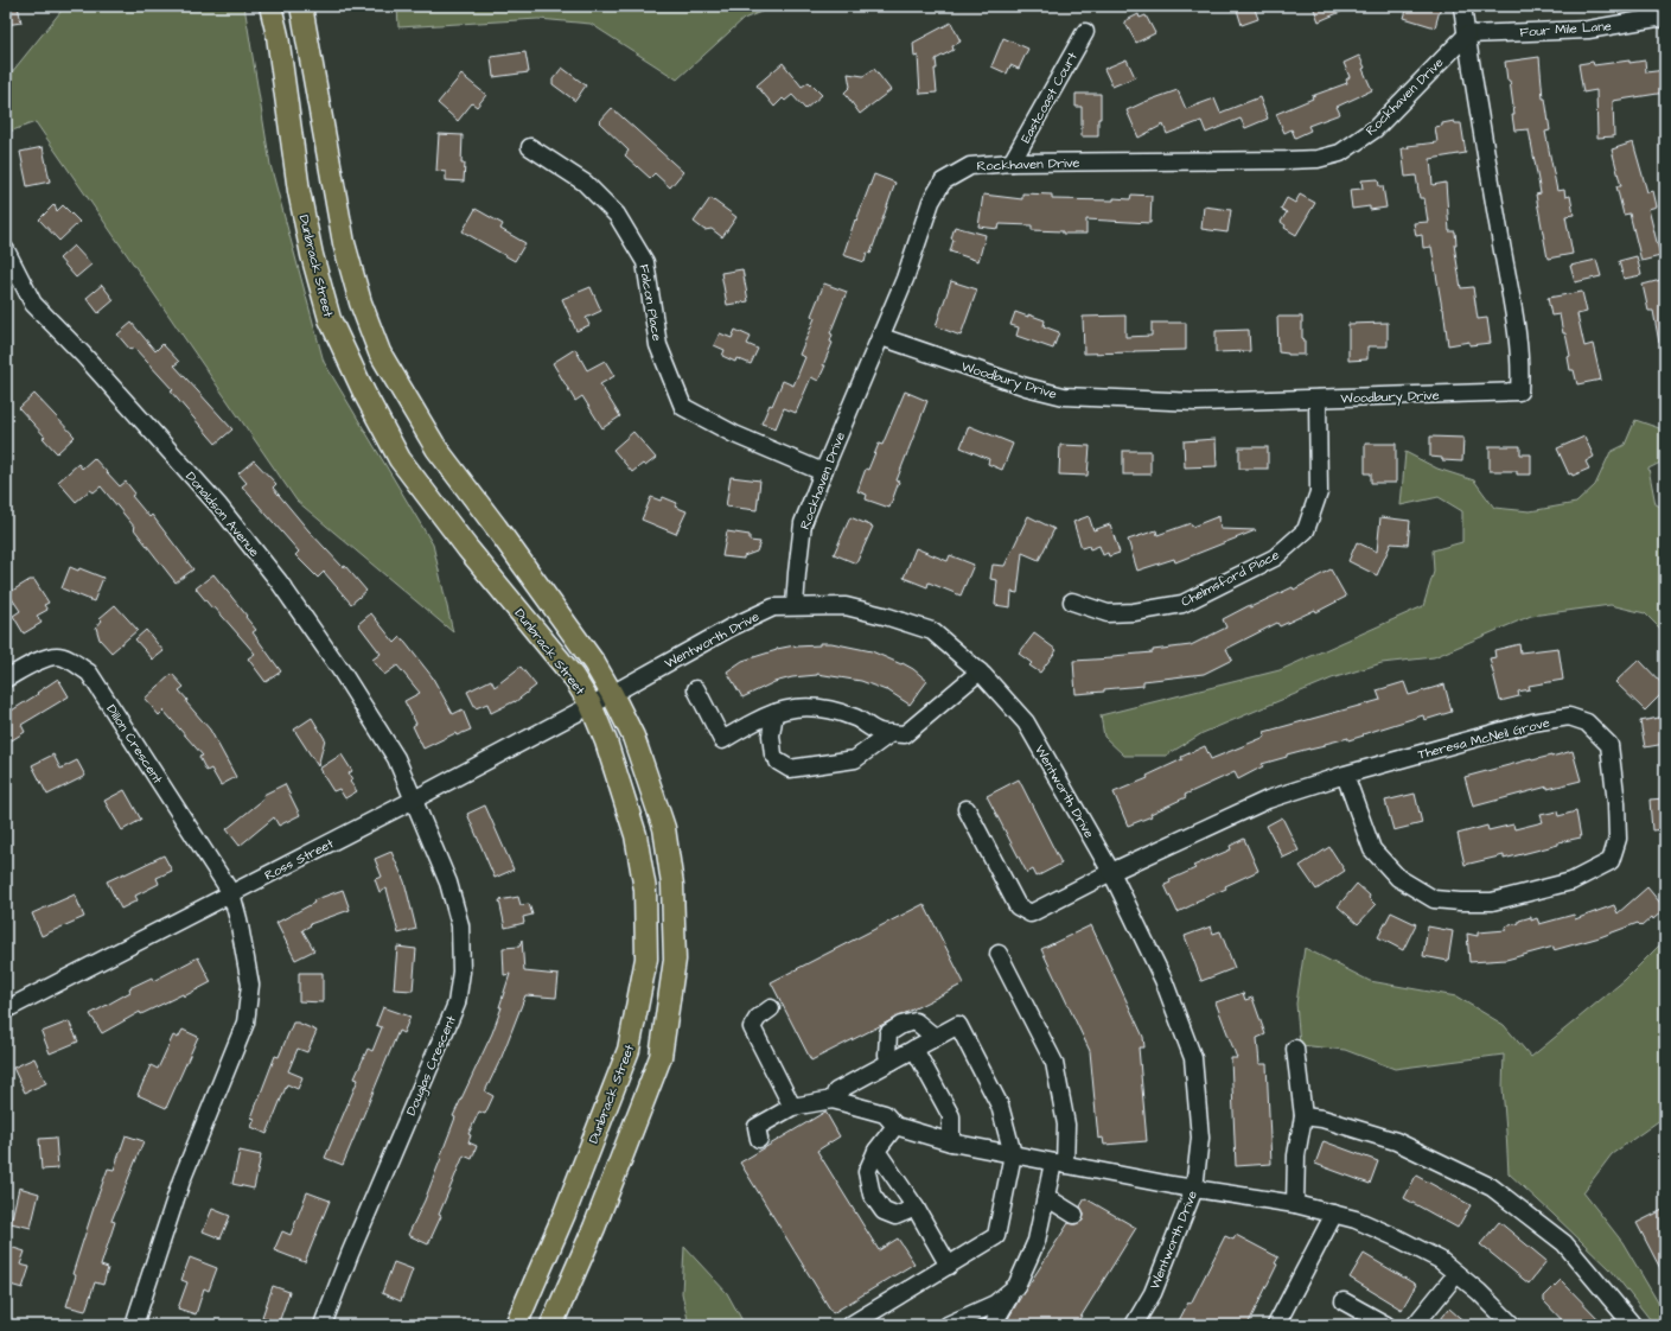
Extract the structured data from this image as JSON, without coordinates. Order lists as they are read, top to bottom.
{
  "streets": {
    "main road": ["Dunbrack Street"],
    "street": [
      "Four Mile Lane",
      "Rockhaven Drive",
      "Eastcoast Court",
      "Falcon Place",
      "Woodbury Drive",
      "Donaldson Avenue",
      "Chelmsford Place",
      "Wentworth Drive",
      "Theresa McNeil Grove",
      "Dillon Crescent",
      "Ross Street",
      "Douglas Crescent"
    ]
  },
  "crossings": [
    ["Four Mile Lane", "Rockhaven Drive"],
    ["Four Mile Lane", "Woodbury Drive"],
    ["Rockhaven Drive", "Eastcoast Court"],
    ["Rockhaven Drive", "Falcon Place"],
    ["Rockhaven Drive", "Woodbury Drive"],
    ["Rockhaven Drive", "Wentworth Drive"],
    ["Dunbrack Street", "Wentworth Drive"],
    ["Dunbrack Street", "Ross Street"],
    ["Woodbury Drive", "Chelmsford Place"],
    ["Donaldson Avenue", "Ross Street"],
    ["Donaldson Avenue", "Douglas Crescent"],
    ["Wentworth Drive", "Theresa McNeil Grove"],
    ["Wentworth Drive", "Ross Street"],
    ["Dillon Crescent", "Ross Street"],
    ["Ross Street", "Douglas Crescent"]
  ]
}
